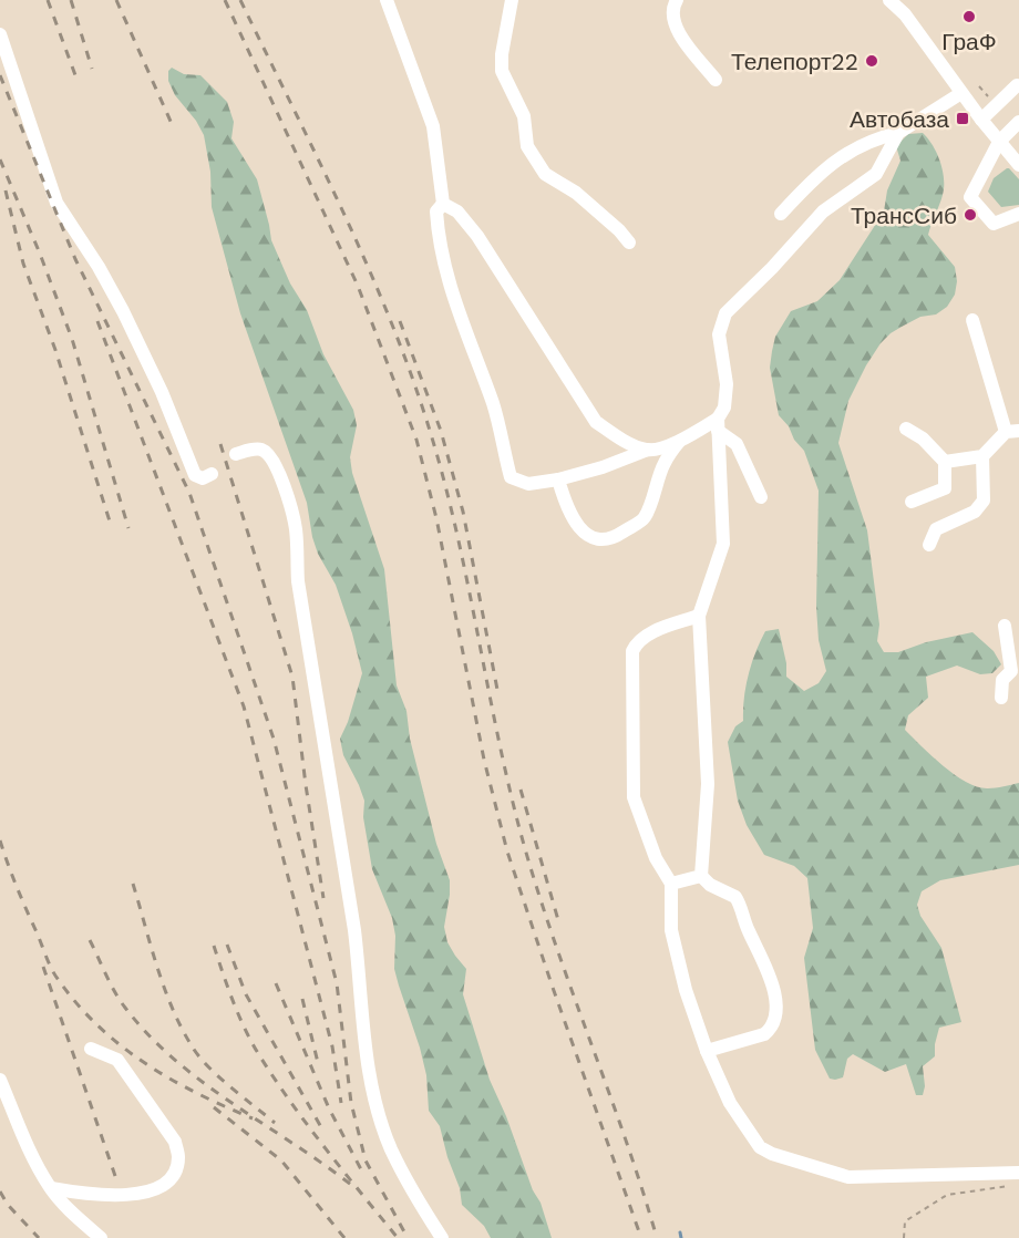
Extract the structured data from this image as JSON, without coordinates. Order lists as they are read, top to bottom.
{
  "places": {
    "other": ["ГраФ", "Телепорт22", "ТрансСиб"],
    "transit": ["Автобаза"]
  }
}
